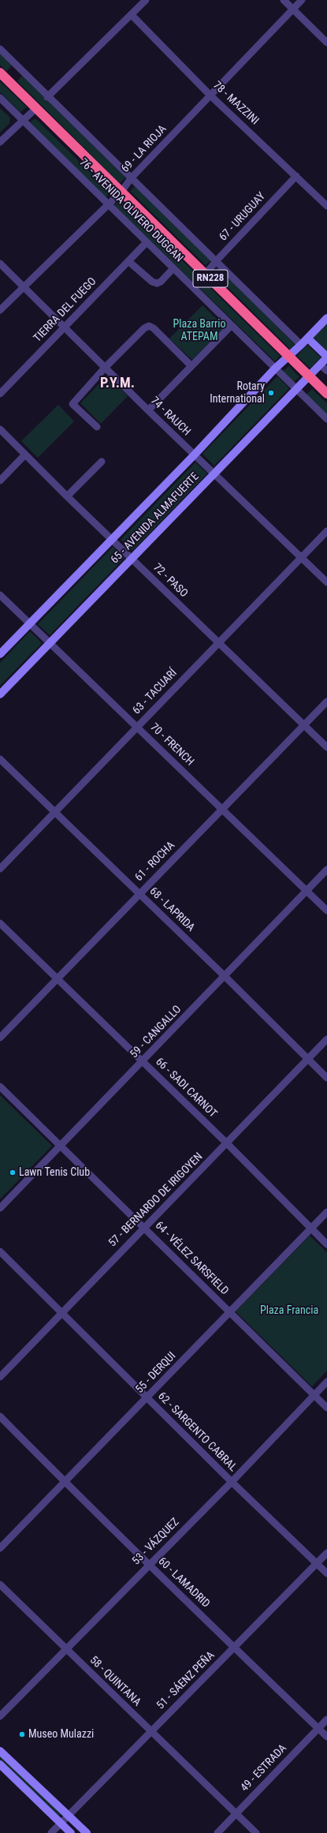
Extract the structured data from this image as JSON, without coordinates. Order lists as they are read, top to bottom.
{
  "streets": {
    "highway": ["76 - AVENIDA OLIVERO DUGGAN", "RN228"],
    "main road": ["65 - AVENIDA ALMAFUERTE"],
    "street": [
      "78 - MAZZINI",
      "69 - LA RIOJA",
      "67 - URUGUAY",
      "TIERRA DEL FUEGO",
      "74 - RAUCH",
      "72 - PASO",
      "63 - TACUARÍ",
      "70 - FRENCH",
      "61 - ROCHA",
      "68 - LAPRIDA",
      "59 - CANGALLO",
      "66 - SADI CARNOT",
      "57 - BERNARDO DE IRIGOYEN",
      "64 - VÉLEZ SARSFIELD",
      "55 - DERQUI",
      "62 - SARGENTO CABRAL",
      "53 - VÁZQUEZ",
      "60 - LAMADRID",
      "51 - SÁENZ PEÑA",
      "58 - QUINTANA",
      "49 - ESTRADA"
    ]
  },
  "crossings": [
    ["78 - MAZZINI", "69 - LA RIOJA"],
    ["78 - MAZZINI", "67 - URUGUAY"],
    ["69 - LA RIOJA", "76 - AVENIDA OLIVERO DUGGAN"],
    ["69 - LA RIOJA", "74 - RAUCH"],
    ["76 - AVENIDA OLIVERO DUGGAN", "67 - URUGUAY"],
    ["76 - AVENIDA OLIVERO DUGGAN", "TIERRA DEL FUEGO"],
    ["76 - AVENIDA OLIVERO DUGGAN", "65 - AVENIDA ALMAFUERTE"],
    ["TIERRA DEL FUEGO", "74 - RAUCH"],
    ["74 - RAUCH", "65 - AVENIDA ALMAFUERTE"],
    ["74 - RAUCH", "63 - TACUARÍ"],
    ["65 - AVENIDA ALMAFUERTE", "72 - PASO"],
    ["65 - AVENIDA ALMAFUERTE", "70 - FRENCH"],
    ["72 - PASO", "63 - TACUARÍ"],
    ["72 - PASO", "61 - ROCHA"],
    ["63 - TACUARÍ", "70 - FRENCH"],
    ["63 - TACUARÍ", "68 - LAPRIDA"],
    ["70 - FRENCH", "61 - ROCHA"],
    ["70 - FRENCH", "59 - CANGALLO"],
    ["61 - ROCHA", "68 - LAPRIDA"],
    ["61 - ROCHA", "66 - SADI CARNOT"],
    ["68 - LAPRIDA", "59 - CANGALLO"],
    ["68 - LAPRIDA", "57 - BERNARDO DE IRIGOYEN"],
    ["59 - CANGALLO", "66 - SADI CARNOT"],
    ["59 - CANGALLO", "64 - VÉLEZ SARSFIELD"],
    ["66 - SADI CARNOT", "57 - BERNARDO DE IRIGOYEN"],
    ["66 - SADI CARNOT", "55 - DERQUI"],
    ["57 - BERNARDO DE IRIGOYEN", "64 - VÉLEZ SARSFIELD"],
    ["57 - BERNARDO DE IRIGOYEN", "62 - SARGENTO CABRAL"],
    ["64 - VÉLEZ SARSFIELD", "55 - DERQUI"],
    ["64 - VÉLEZ SARSFIELD", "53 - VÁZQUEZ"],
    ["55 - DERQUI", "62 - SARGENTO CABRAL"],
    ["55 - DERQUI", "60 - LAMADRID"],
    ["62 - SARGENTO CABRAL", "53 - VÁZQUEZ"],
    ["62 - SARGENTO CABRAL", "51 - SÁENZ PEÑA"],
    ["53 - VÁZQUEZ", "60 - LAMADRID"],
    ["53 - VÁZQUEZ", "58 - QUINTANA"],
    ["60 - LAMADRID", "51 - SÁENZ PEÑA"],
    ["60 - LAMADRID", "49 - ESTRADA"],
    ["51 - SÁENZ PEÑA", "58 - QUINTANA"],
    ["58 - QUINTANA", "49 - ESTRADA"]
  ],
  "districts": ["P.Y.M."],
  "parks": ["Plaza Barrio ATEPAM", "Plaza Francia"],
  "places": ["Rotary International", "Lawn Tenis Club", "Museo Mulazzi"]
}
